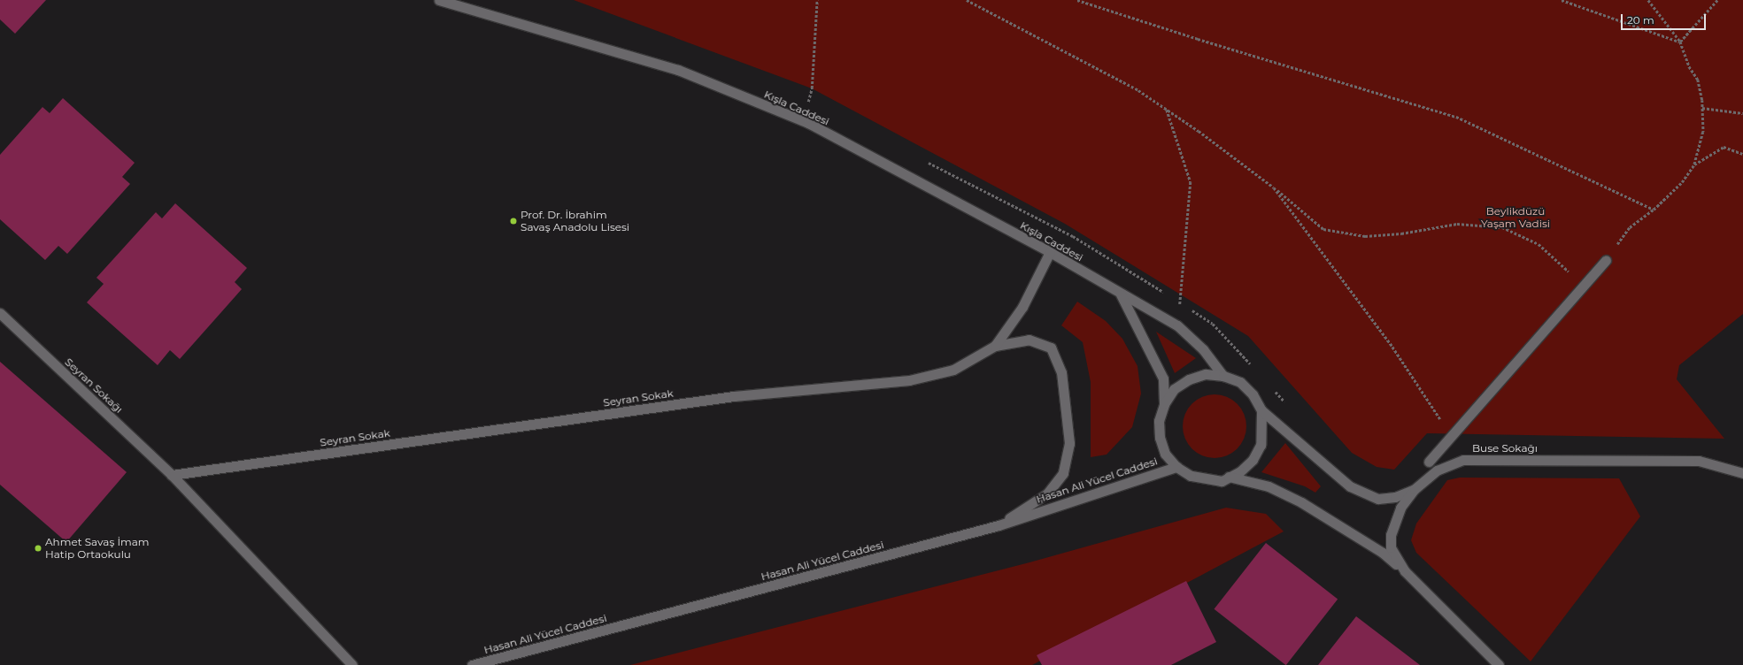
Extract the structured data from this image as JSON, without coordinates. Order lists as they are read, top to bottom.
{
  "streets": {
    "street": [
      "Kışla Caddesi",
      "Seyran Sokağı",
      "Seyran Sokak",
      "Buse Sokağı",
      "Hasan Ali Yücel Caddesi"
    ]
  },
  "crossings": [
    ["Kışla Caddesi", "Seyran Sokak"],
    ["Kışla Caddesi", "Hasan Ali Yücel Caddesi"],
    ["Seyran Sokağı", "Seyran Sokak"]
  ],
  "parks": ["Beylikdüzü Yaşam Vadisi"],
  "places": ["Prof. Dr. İbrahim Savaş Anadolu Lisesi", "Ahmet Savaş İmam Hatip Ortaokulu"],
  "scale_bar": "20 m"
}
